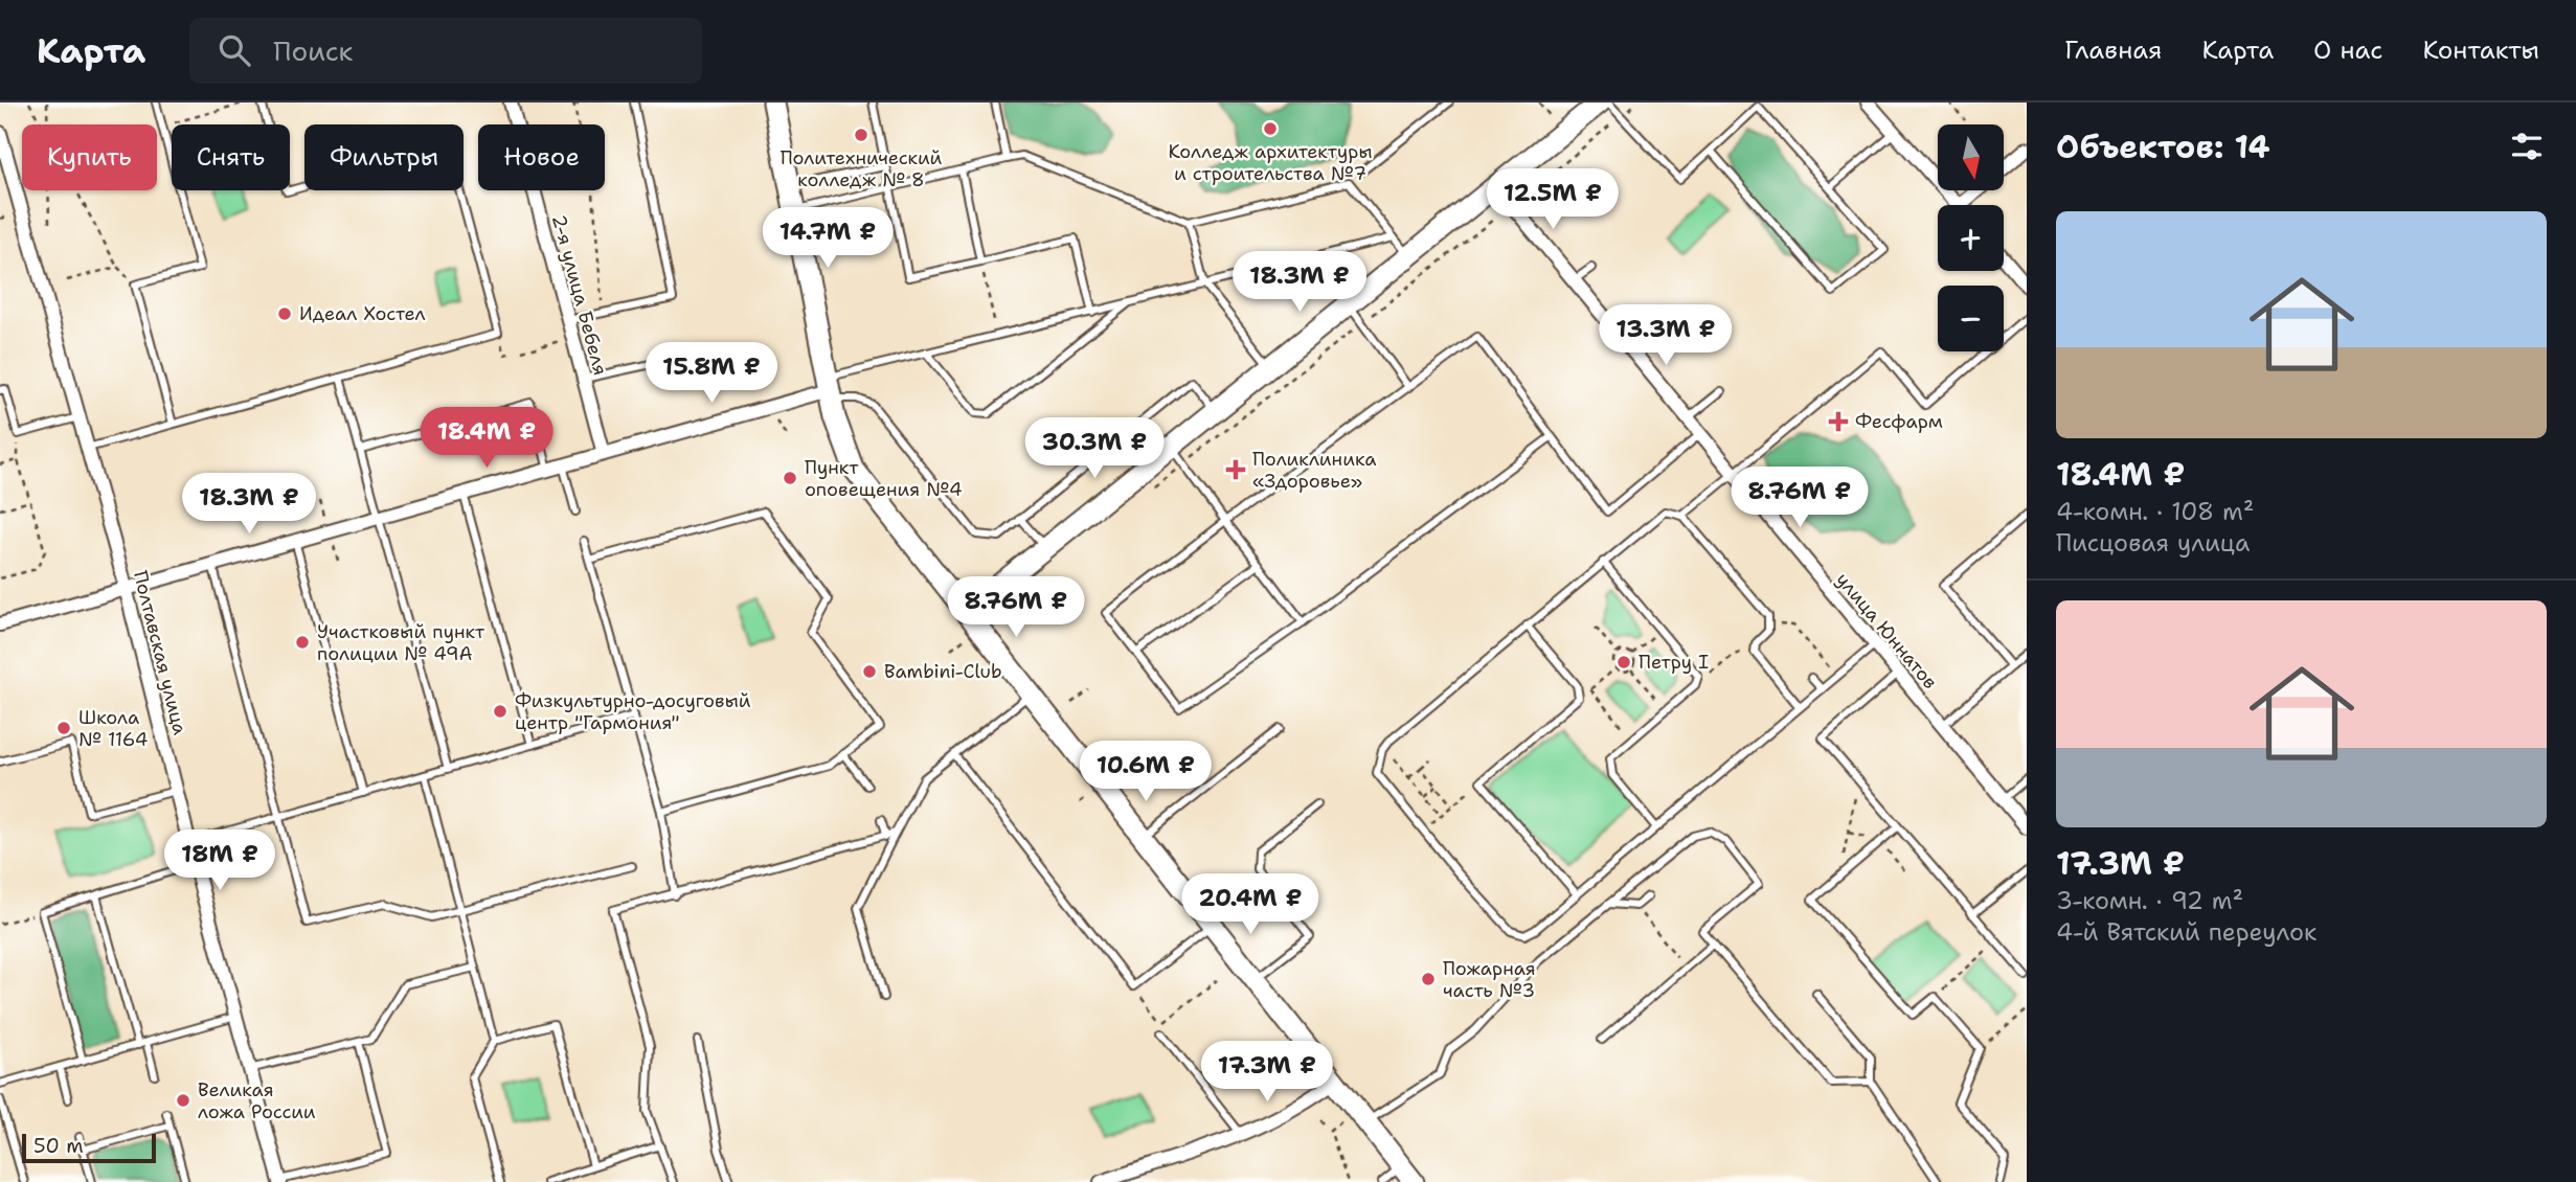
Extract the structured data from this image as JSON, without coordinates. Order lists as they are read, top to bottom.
{
  "streets": {
    "street": ["2-я улица Бебеля", "улица Юннатов", "Полтавская улица"]
  },
  "places": {
    "other": [
      "Колледж архитектуры и строительства №7",
      "Политехнический колледж № 8",
      "Идеал Хостел",
      "Пункт оповещения №4",
      "Участковый пункт полиции № 49А",
      "Петру I",
      "Bambini-Club",
      "Физкультурно-досуговый центр \"Гармония\"",
      "Школа № 1164",
      "Пожарная часть №3",
      "Великая ложа России"
    ],
    "health": ["Фесфарм", "Поликлиника «Здоровье»"]
  },
  "scale_bar": "50 m",
  "north": "bottom",
  "page": {
    "header": "Карта",
    "search": "Поиск",
    "nav": [
      "Главная",
      "Карта",
      "О нас",
      "Контакты"
    ],
    "heading": "Объектов: 14",
    "map_buttons": ["+", "−"],
    "chip": [
      "Купить",
      "Снять",
      "Фильтры",
      "Новое"
    ],
    "price": [
      "12.5M ₽",
      "14.7M ₽",
      "18.3M ₽",
      "13.3M ₽",
      "15.8M ₽",
      "18.4M ₽",
      "30.3M ₽",
      "8.76M ₽",
      "18.3M ₽",
      "8.76M ₽",
      "10.6M ₽",
      "18M ₽",
      "20.4M ₽",
      "17.3M ₽"
    ],
    "list": [
      {
        "name": "18.4M ₽",
        "note": "4-комн. · 108 m² · Писцовая улица"
      },
      {
        "name": "17.3M ₽",
        "note": "3-комн. · 92 m² · 4-й Вятский переулок"
      }
    ],
    "scale": "50 m"
  }
}
